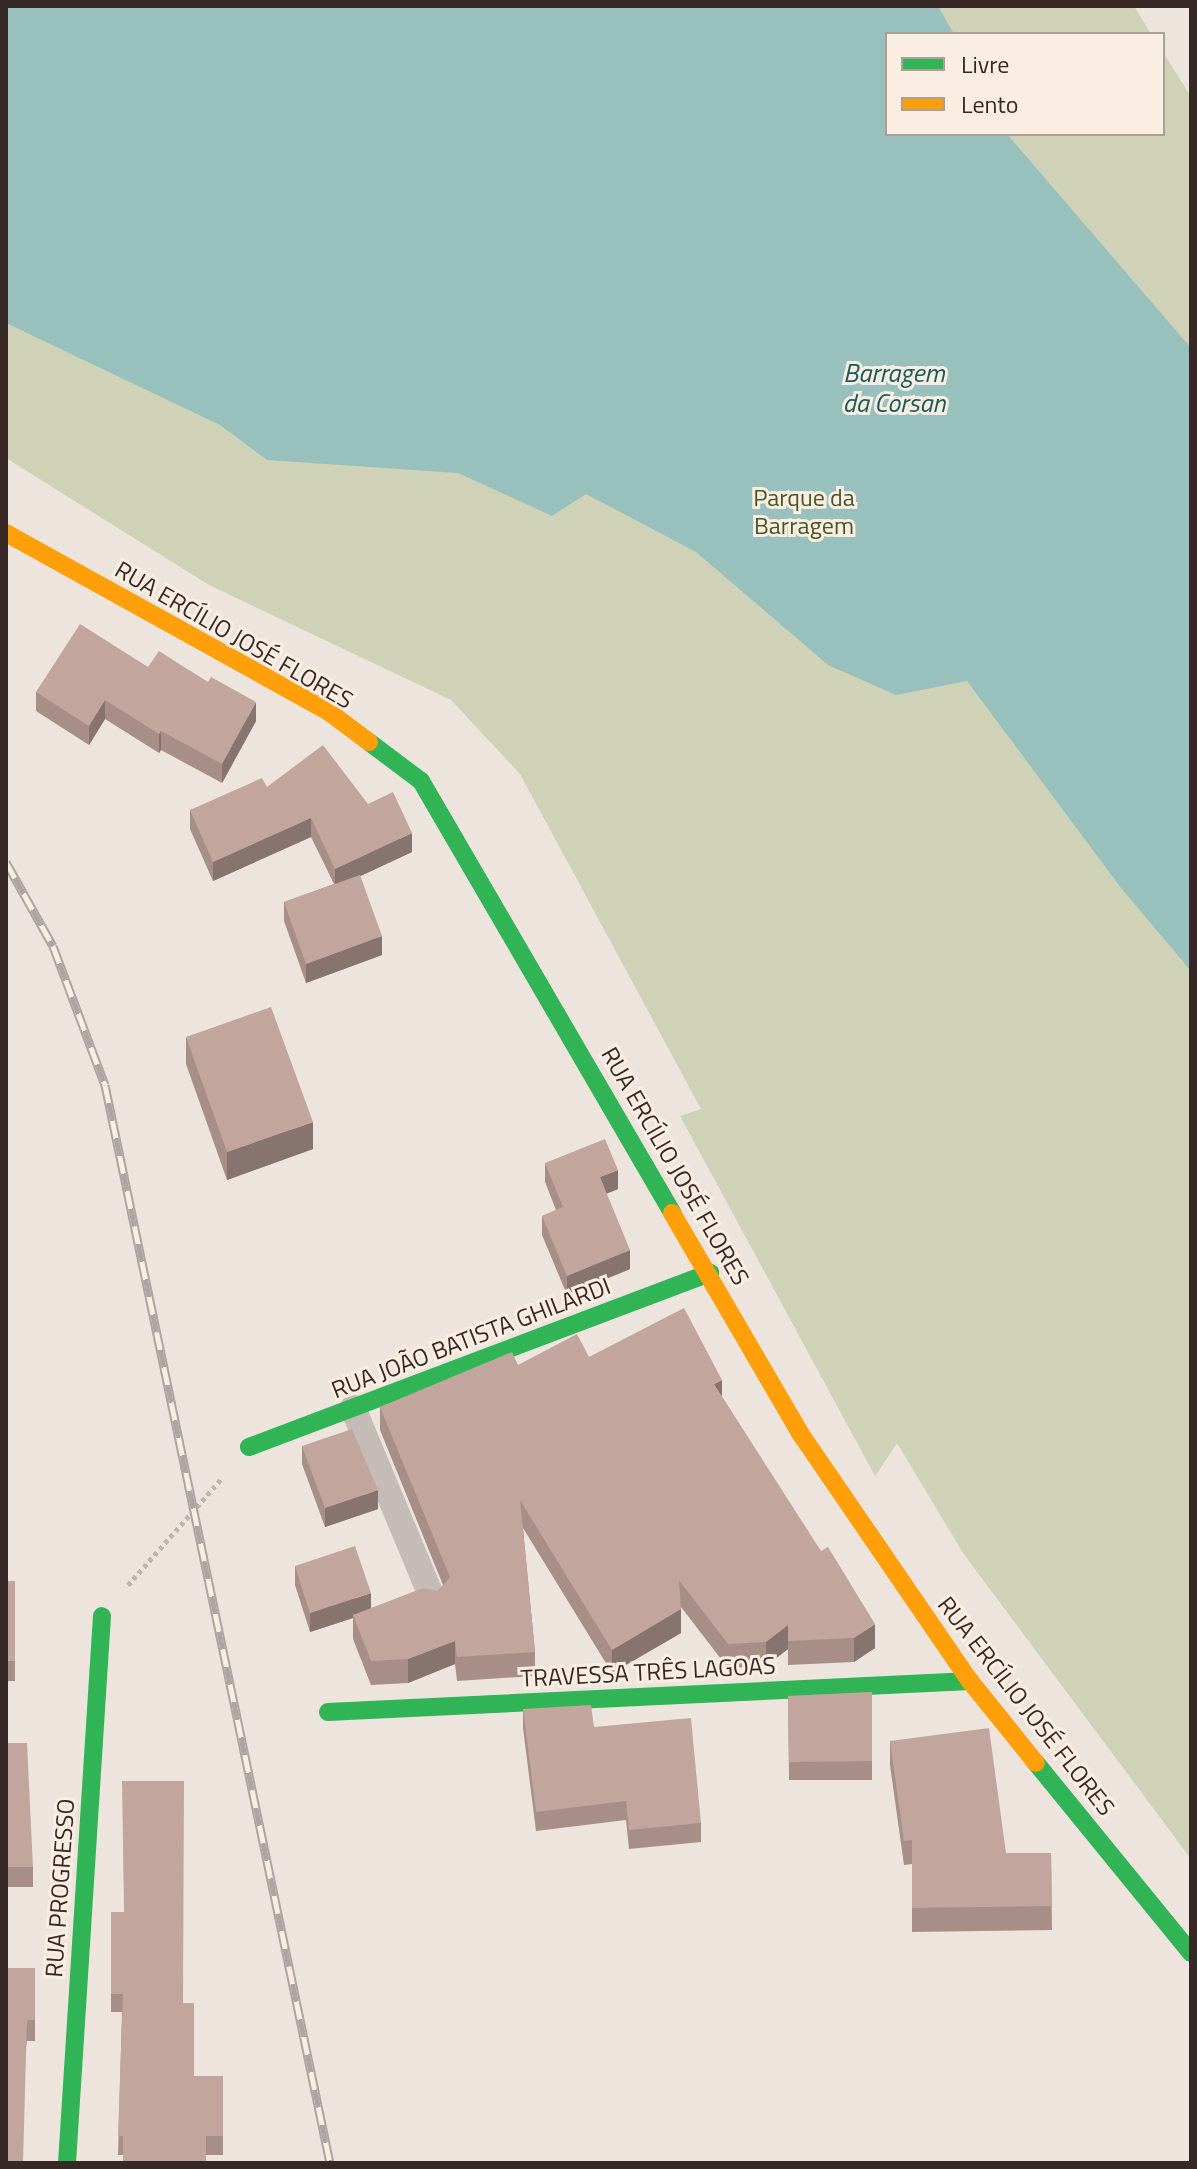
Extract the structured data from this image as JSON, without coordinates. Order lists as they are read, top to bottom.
{
  "streets": {
    "street": [
      "RUA ERCÍLIO JOSÉ FLORES",
      "RUA JOÃO BATISTA GHILARDI",
      "TRAVESSA TRÊS LAGOAS",
      "RUA PROGRESSO"
    ]
  },
  "crossings": [
    ["RUA ERCÍLIO JOSÉ FLORES", "RUA JOÃO BATISTA GHILARDI"],
    ["RUA ERCÍLIO JOSÉ FLORES", "TRAVESSA TRÊS LAGOAS"]
  ],
  "water": ["Barragem da Corsan"],
  "parks": ["Parque da Barragem"],
  "legend": ["Livre", "Lento"]
}
